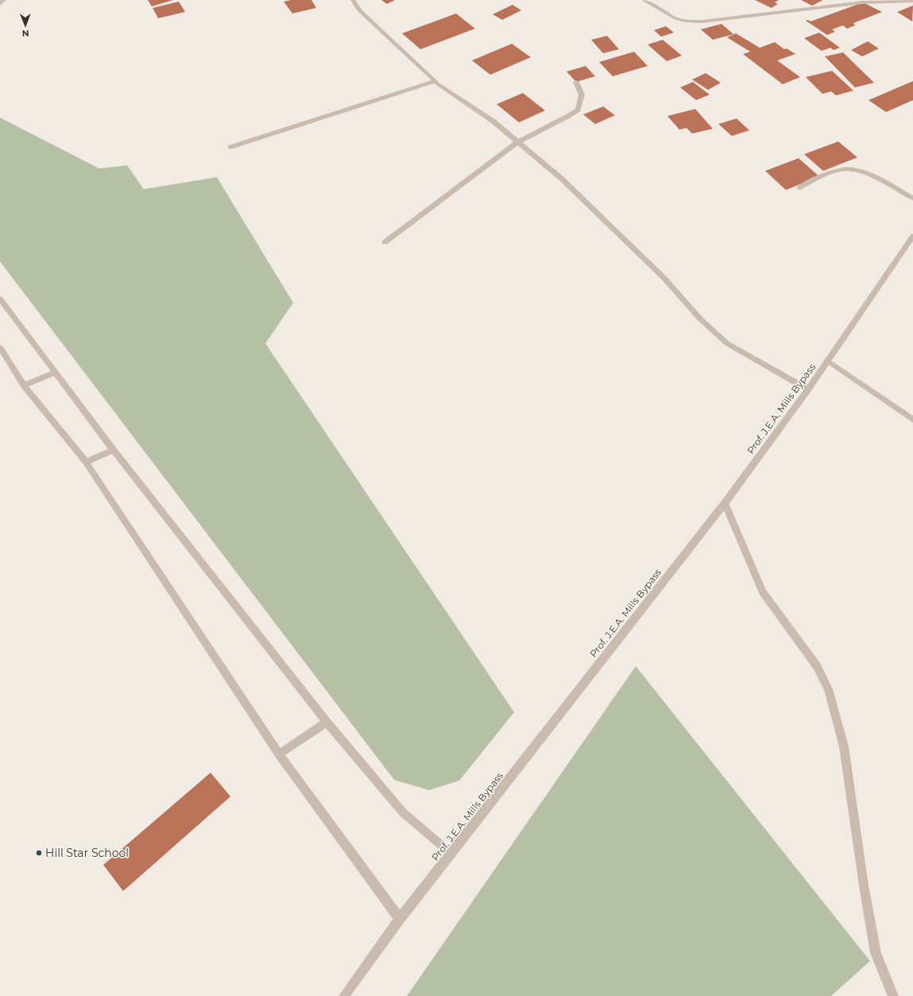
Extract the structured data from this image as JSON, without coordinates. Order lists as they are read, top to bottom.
{
  "streets": {
    "street": ["Prof. J.E.A. Mills Bypass"]
  },
  "places": ["Hill Star School"],
  "north": "bottom"
}
